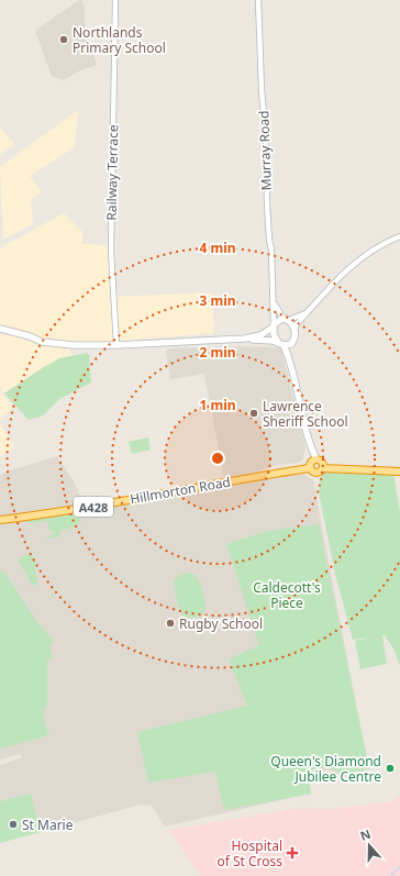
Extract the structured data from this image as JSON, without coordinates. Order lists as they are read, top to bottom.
{
  "streets": {
    "highway": ["Hillmorton Road", "A428"],
    "street": ["Murray Road", "Railway Terrace"]
  },
  "parks": ["Caldecott's Piece"],
  "places": {
    "other": [
      "Northlands Primary School",
      "Lawrence Sheriff School",
      "Rugby School",
      "Queen's Diamond Jubilee Centre",
      "St Marie"
    ],
    "health": ["Hospital of St Cross"]
  },
  "north": "top",
  "rings": [
    "4 min",
    "3 min",
    "2 min",
    "1 min"
  ]
}
